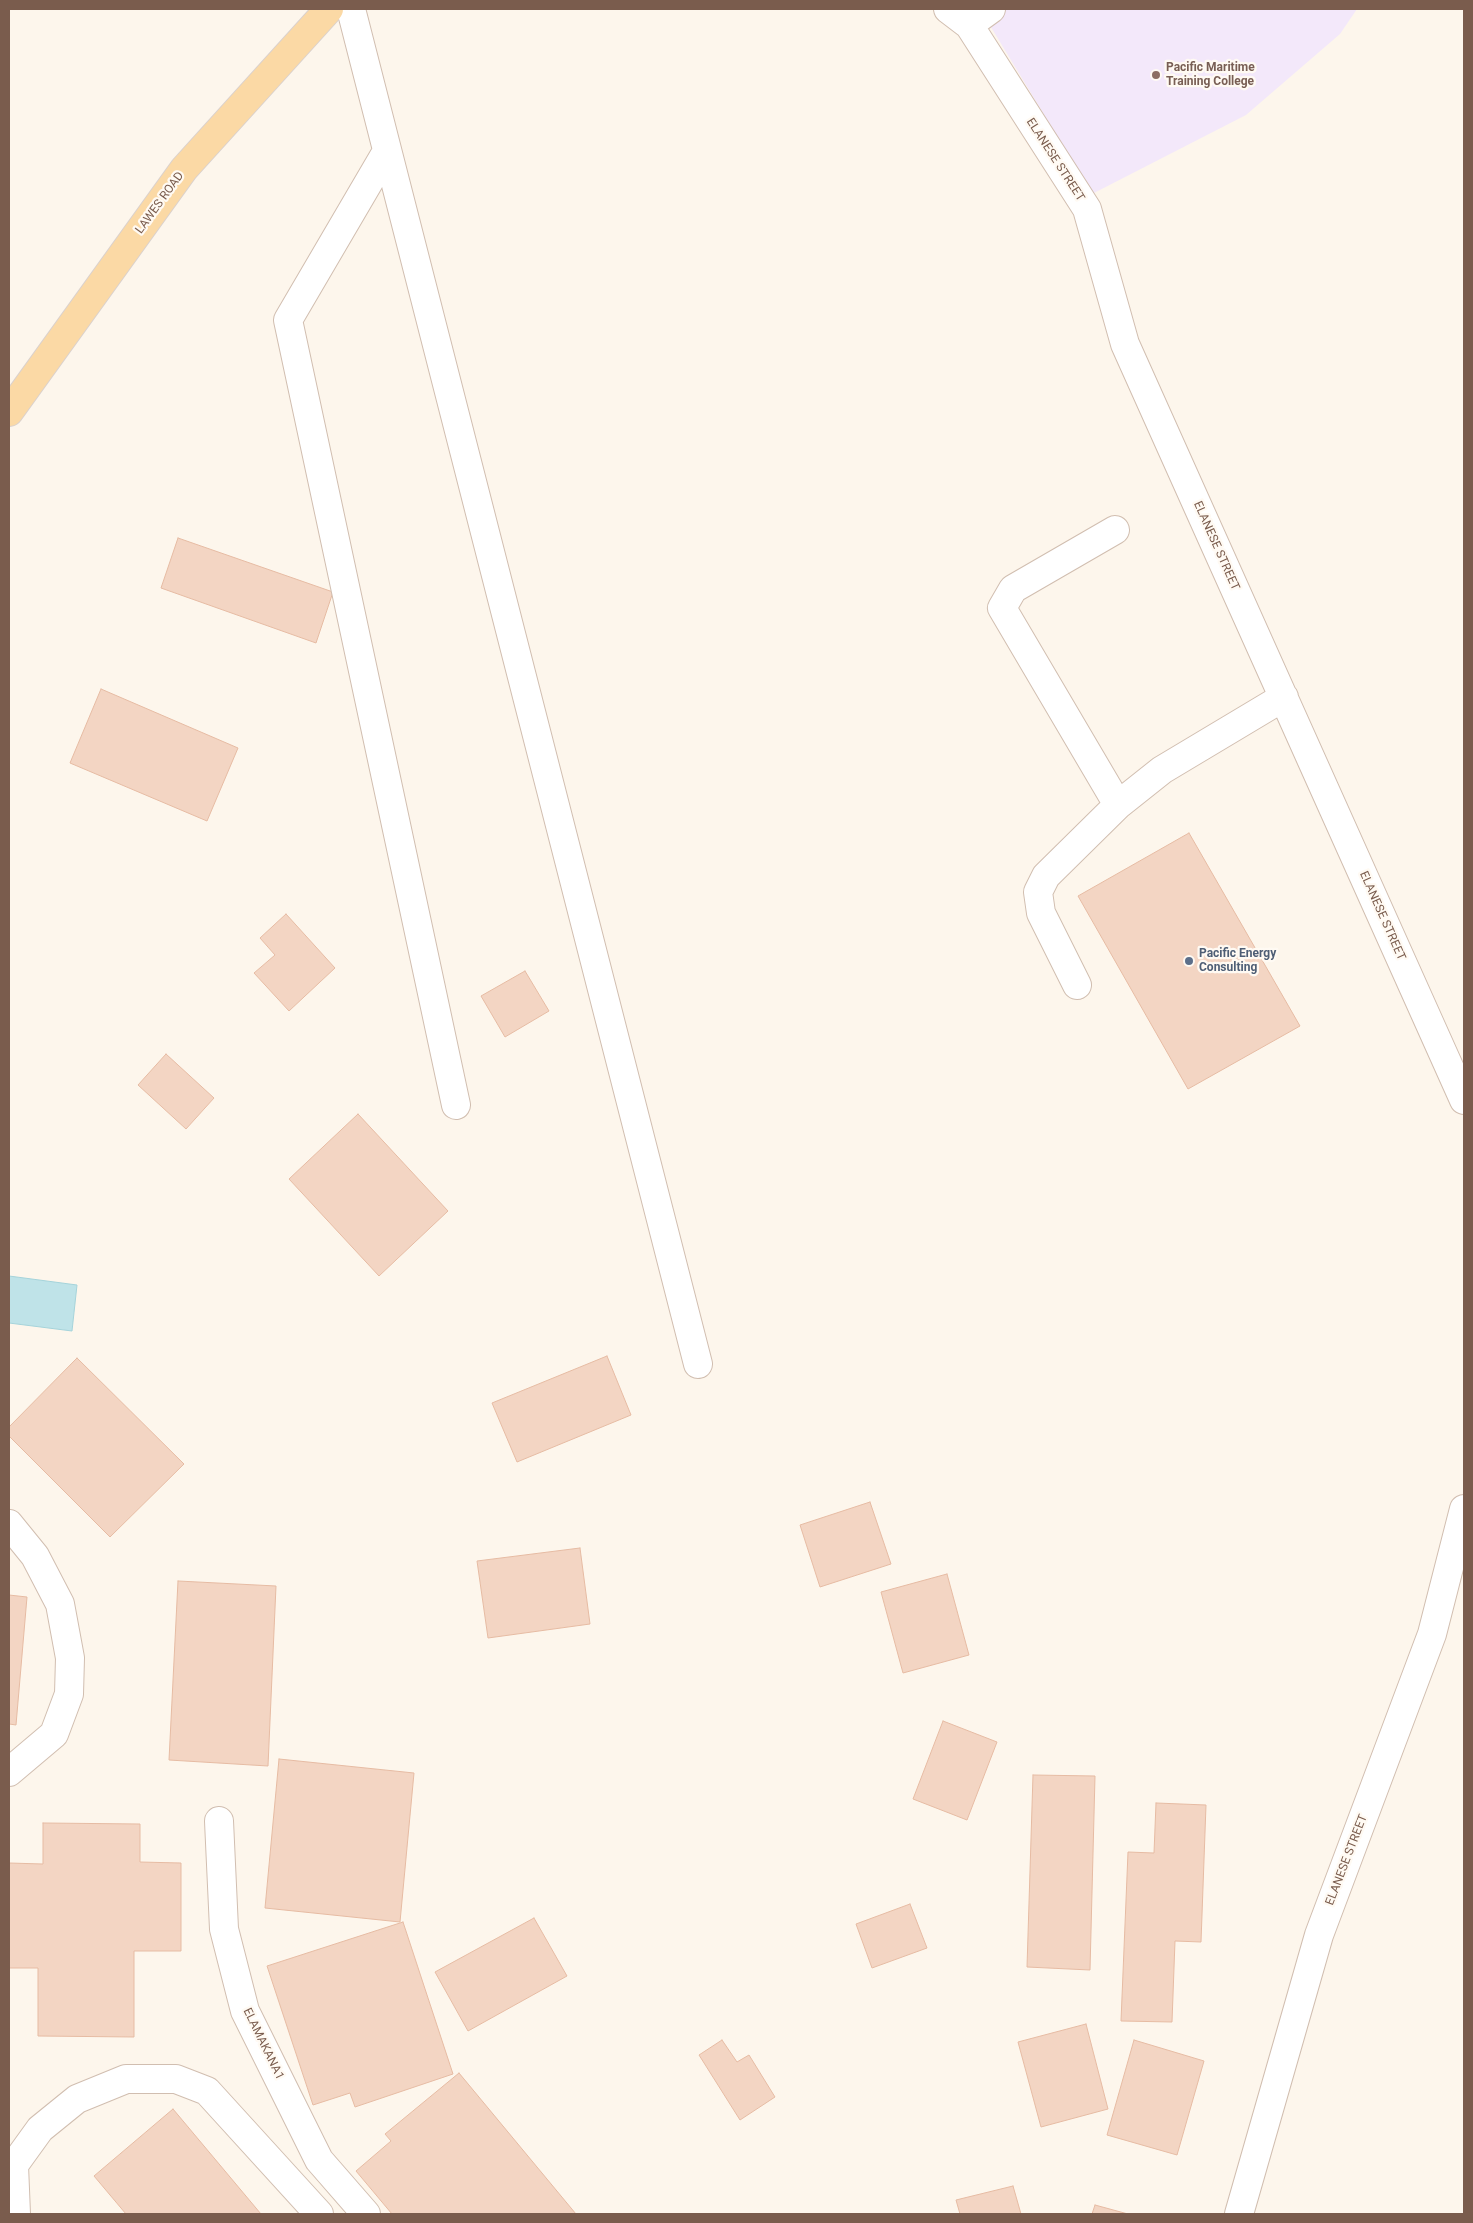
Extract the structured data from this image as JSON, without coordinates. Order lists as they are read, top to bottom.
{
  "streets": {
    "main road": ["LAWES ROAD"],
    "street": ["ELANESE STREET", "ELAMAKANA1"]
  },
  "places": ["Pacific Maritime Training College", "Pacific Energy Consulting"]
}
